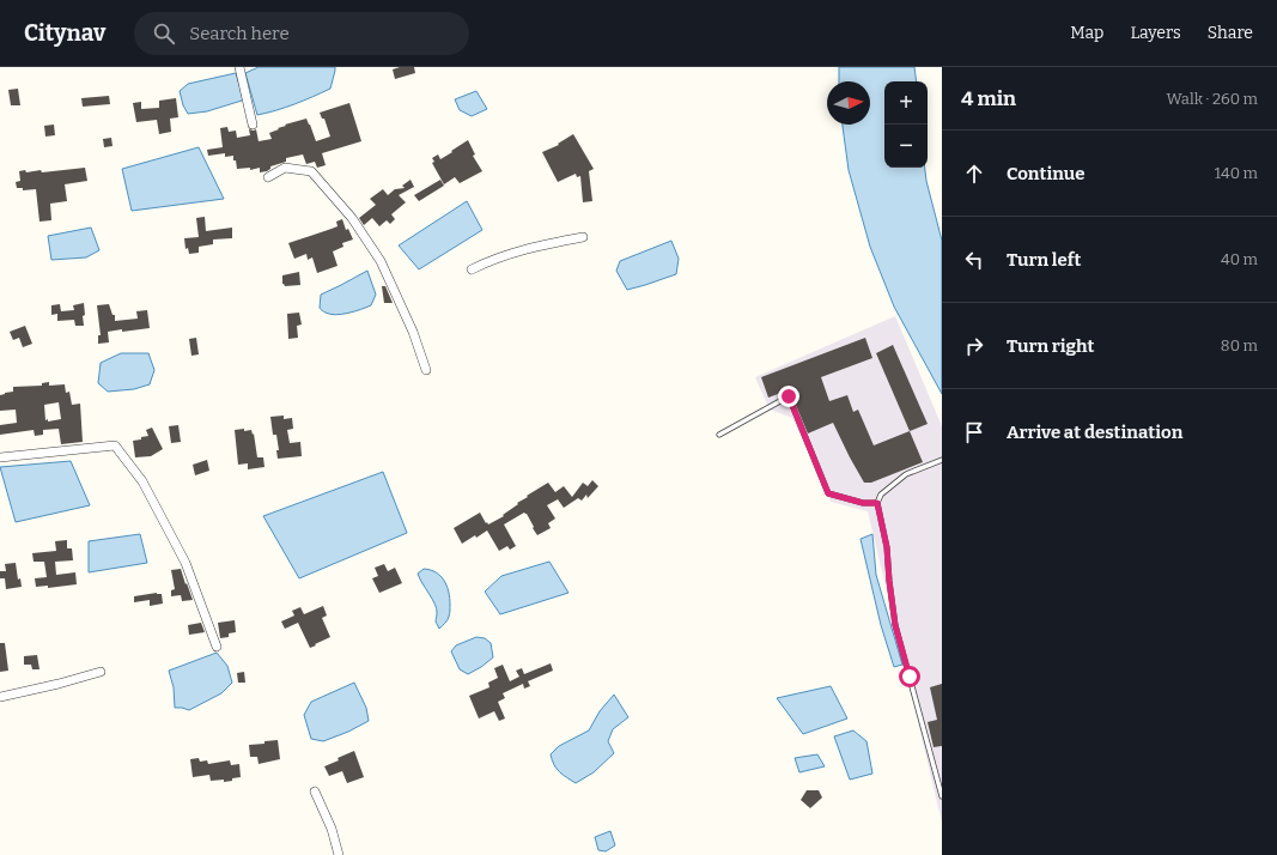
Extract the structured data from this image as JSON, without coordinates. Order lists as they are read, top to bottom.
{
  "north": "right",
  "page": {
    "header": "Citynav",
    "search": "Search here",
    "nav": ["Map", "Layers", "Share"],
    "heading": ["4 min", "Walk · 260 m"],
    "map_buttons": ["+", "−"],
    "list": [
      ["Continue", "140 m"],
      ["Turn left", "40 m"],
      ["Turn right", "80 m"],
      "Arrive at destination"
    ]
  }
}
